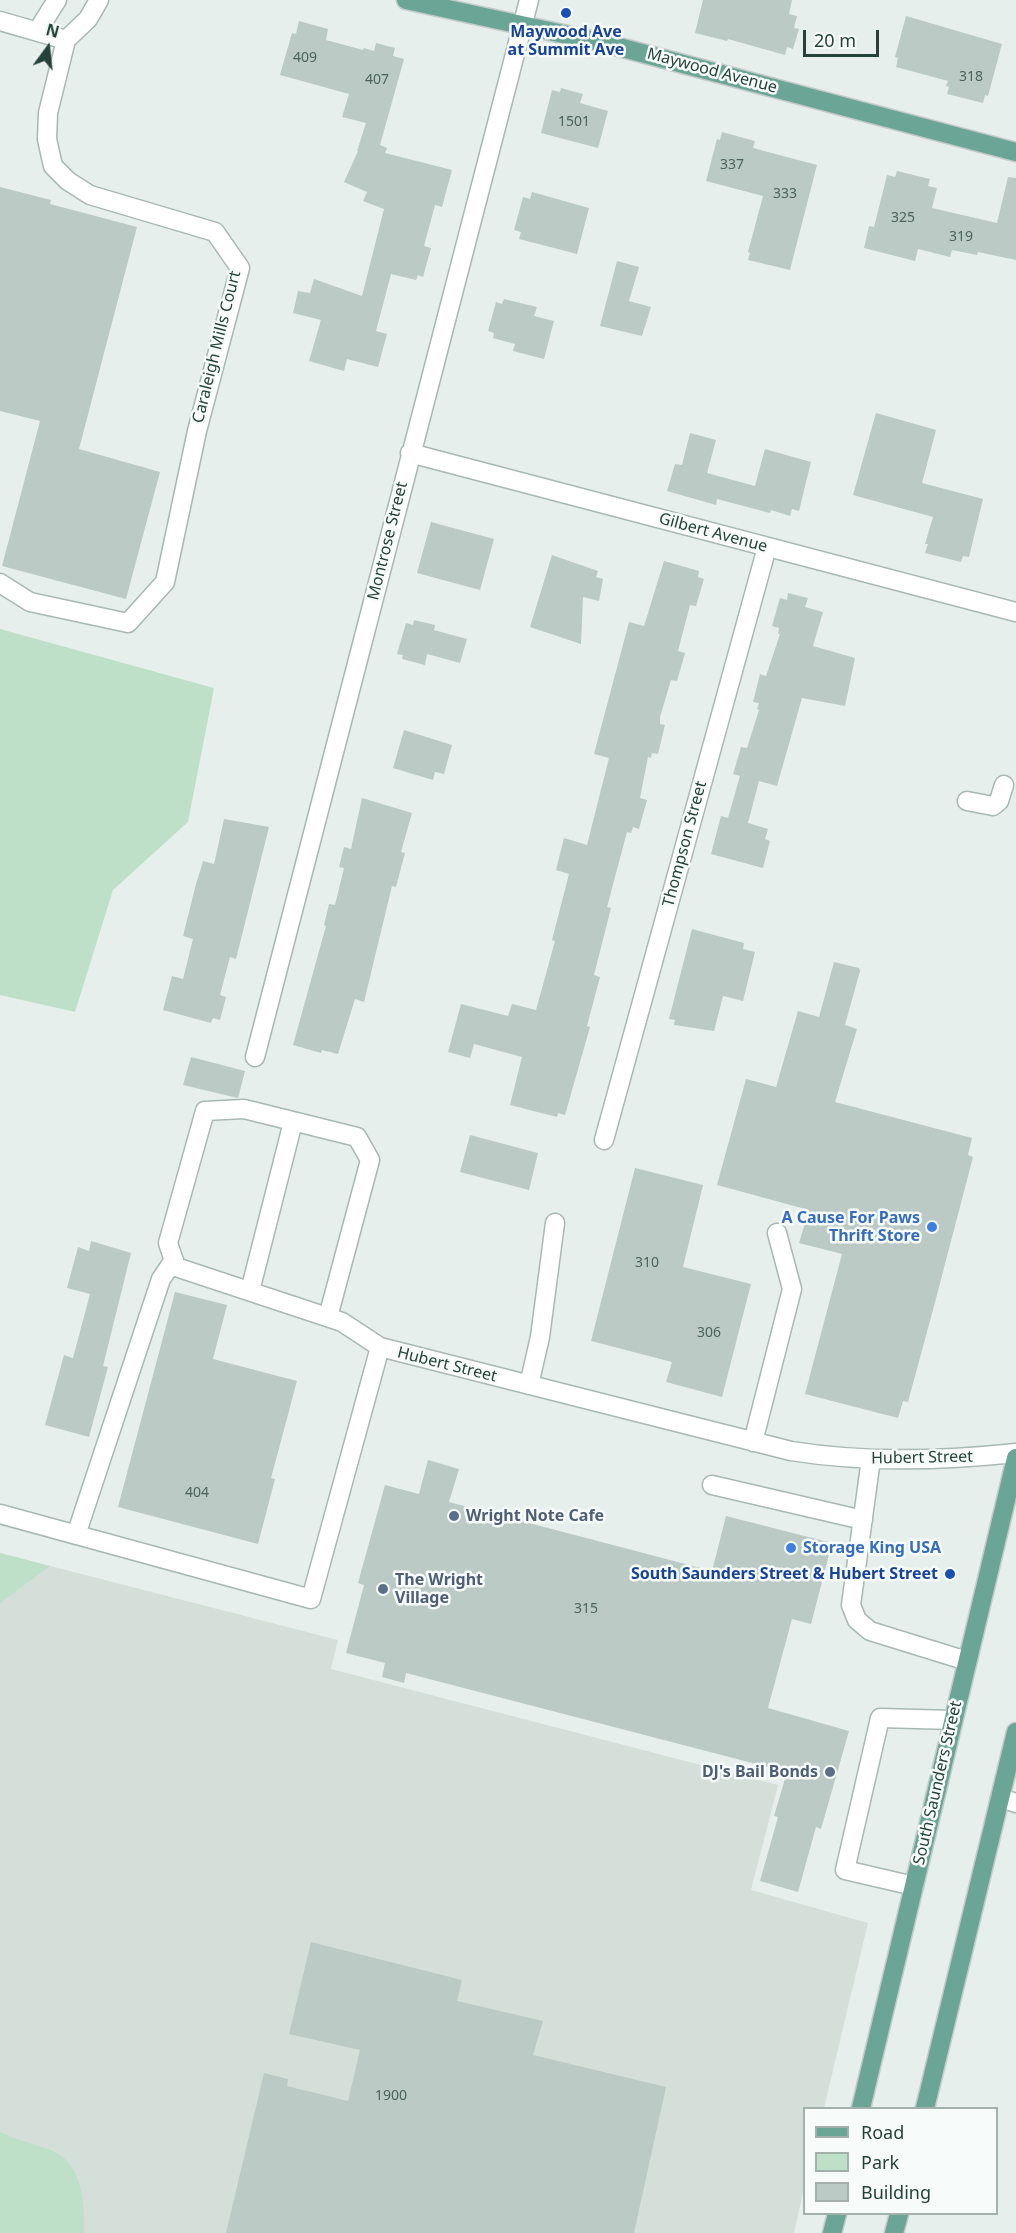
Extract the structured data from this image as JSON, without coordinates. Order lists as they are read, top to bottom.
{
  "streets": {
    "main road": ["Maywood Avenue", "South Saunders Street"],
    "street": [
      "Caraleigh Mills Court",
      "Gilbert Avenue",
      "Montrose Street",
      "Thompson Street",
      "Hubert Street"
    ]
  },
  "crossings": [
    ["Maywood Avenue", "Montrose Street"],
    ["Gilbert Avenue", "Montrose Street"],
    ["Gilbert Avenue", "Thompson Street"]
  ],
  "places": [
    "Maywood Ave at Summit Ave",
    "A Cause For Paws Thrift Store",
    "Wright Note Cafe",
    "Storage King USA",
    "South Saunders Street & Hubert Street",
    "The Wright Village",
    "DJ's Bail Bonds"
  ],
  "house_numbers": [
    "409",
    "318",
    "407",
    "1501",
    "337",
    "333",
    "325",
    "319",
    "310",
    "306",
    "404",
    "315",
    "1900"
  ],
  "legend": ["Road", "Park", "Building"],
  "scale_bar": "20 m",
  "north": "top"
}
